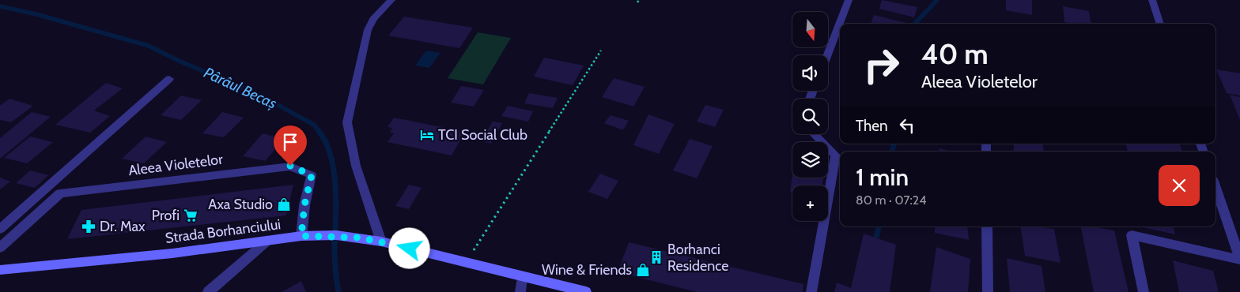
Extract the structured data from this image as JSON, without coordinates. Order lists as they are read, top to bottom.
{
  "streets": {
    "main road": ["Strada Borhanciului"],
    "street": ["Aleea Violetelor"]
  },
  "crossings": [
    ["Aleea Violetelor", "Strada Borhanciului"]
  ],
  "water": ["Pârâul Becaș"],
  "places": {
    "hotel": ["TCI Social Club"],
    "shop": ["Axa Studio", "Wine & Friends"],
    "supermarket": ["Profi"],
    "pharmacy": ["Dr. Max"],
    "building": ["Borhanci Residence"]
  },
  "north": "bottom",
  "page": {
    "map_buttons": "+",
    "turn": ["40 m", "Aleea Violetelor"],
    "then": "Then",
    "heading": ["1 min", "80 m · 07:24"]
  }
}
